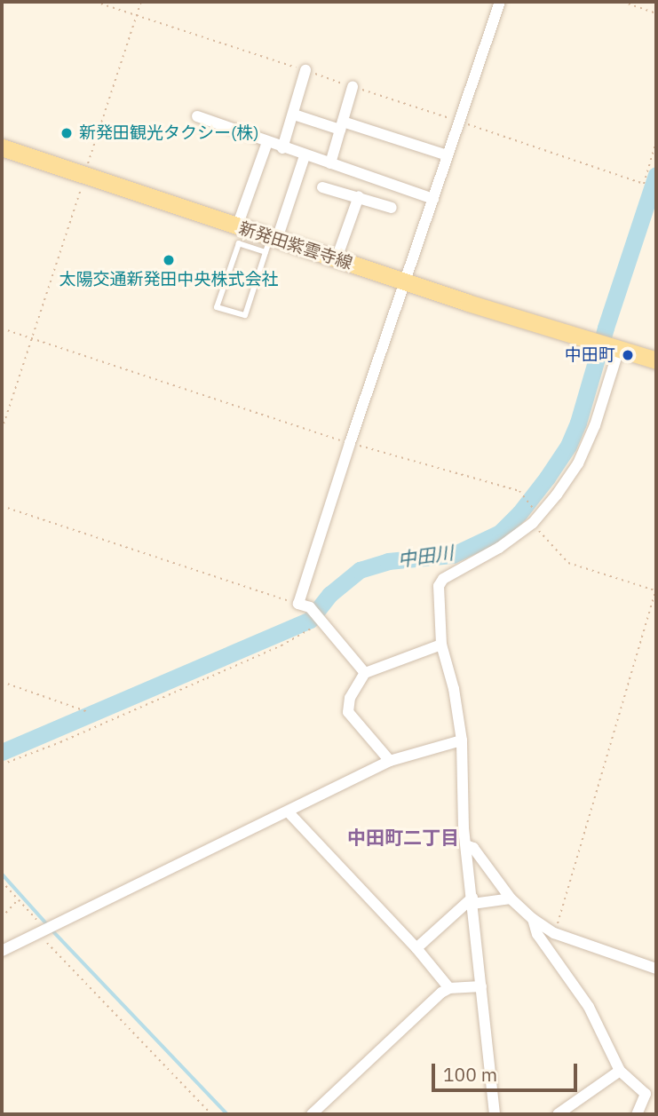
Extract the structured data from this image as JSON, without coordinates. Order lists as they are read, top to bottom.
{
  "streets": {
    "main road": ["新発田紫雲寺線"]
  },
  "districts": ["中田町二丁目"],
  "water": ["中田川"],
  "places": ["新発田観光タクシー(株)", "太陽交通新発田中央株式会社", "中田町"],
  "scale_bar": "100 m"
}
